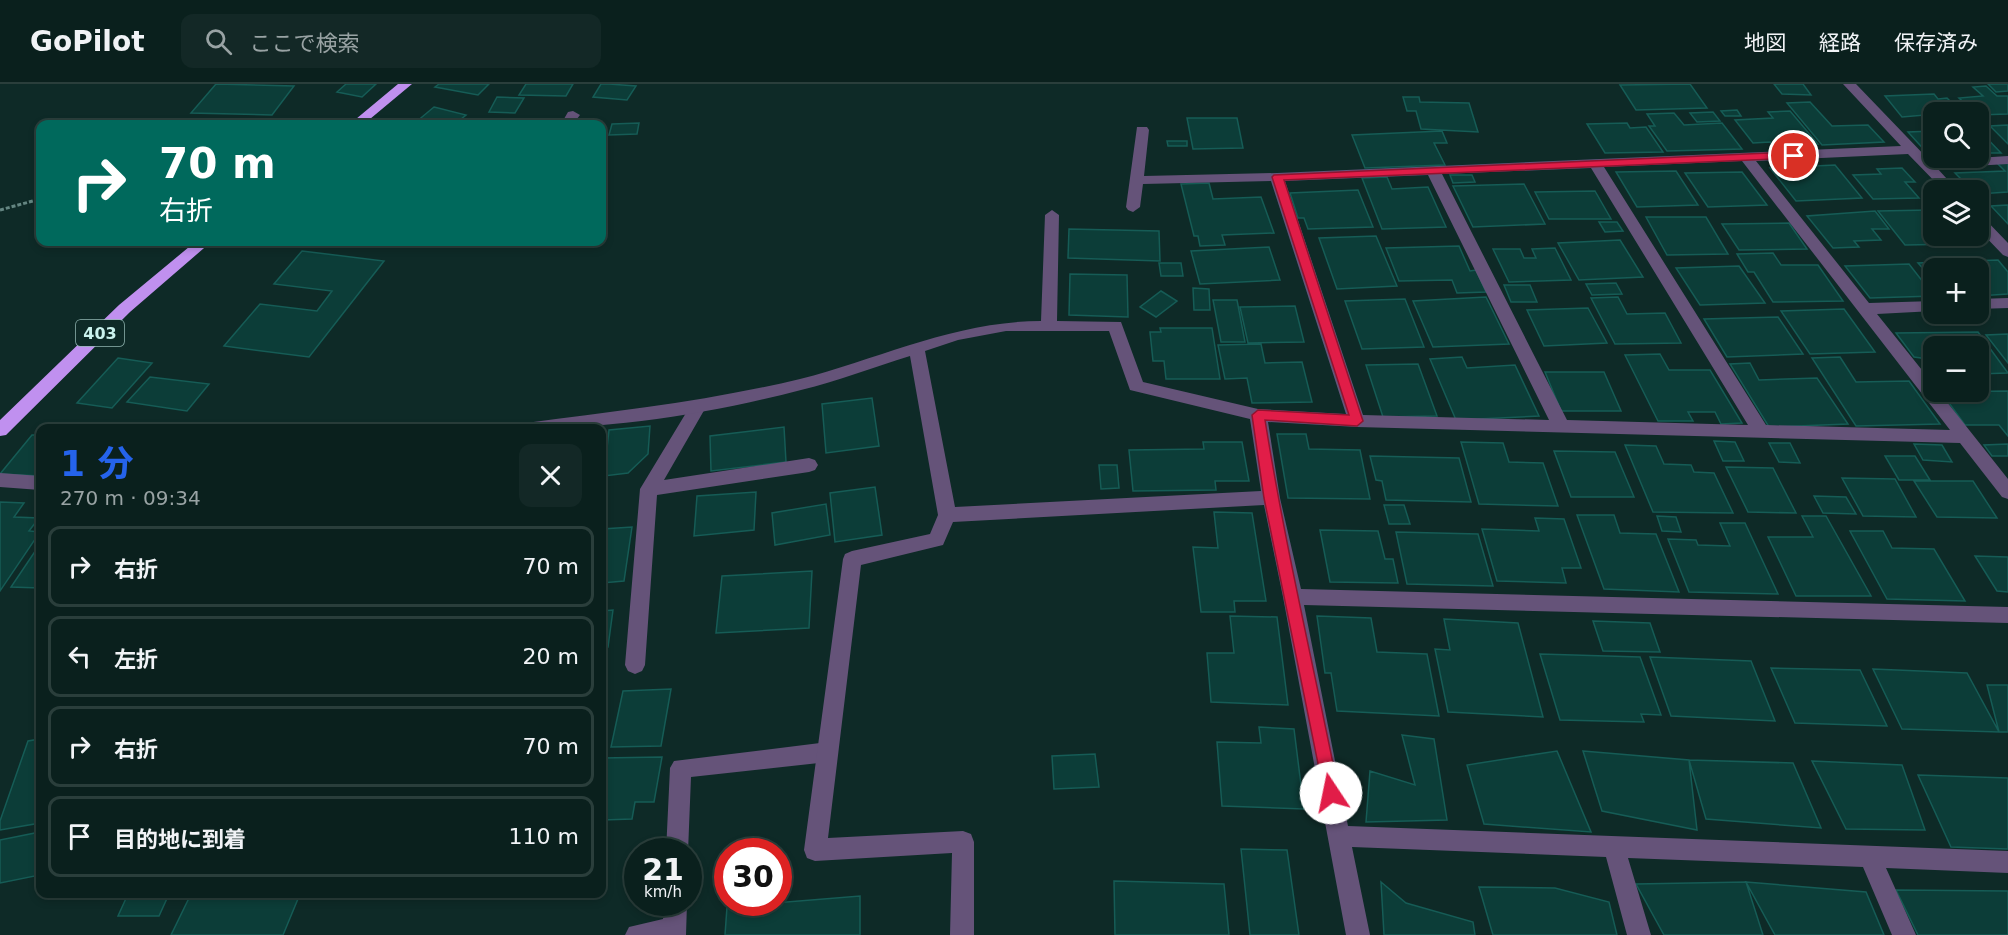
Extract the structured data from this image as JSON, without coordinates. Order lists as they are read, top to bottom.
{
  "streets": {
    "highway": ["403"]
  },
  "page": {
    "header": "GoPilot",
    "search": "ここで検索",
    "nav": ["地図", "経路", "保存済み"],
    "map_buttons": ["+", "−"],
    "turn": ["70 m", "右折"],
    "heading": ["1 分", "270 m · 09:34"],
    "list": [
      {
        "name": "右折",
        "value": "70 m"
      },
      {
        "name": "左折",
        "value": "20 m"
      },
      {
        "name": "右折",
        "value": "70 m"
      },
      {
        "name": "目的地に到着",
        "value": "110 m"
      }
    ],
    "speed": "21 km/h",
    "limit": "30"
  }
}
